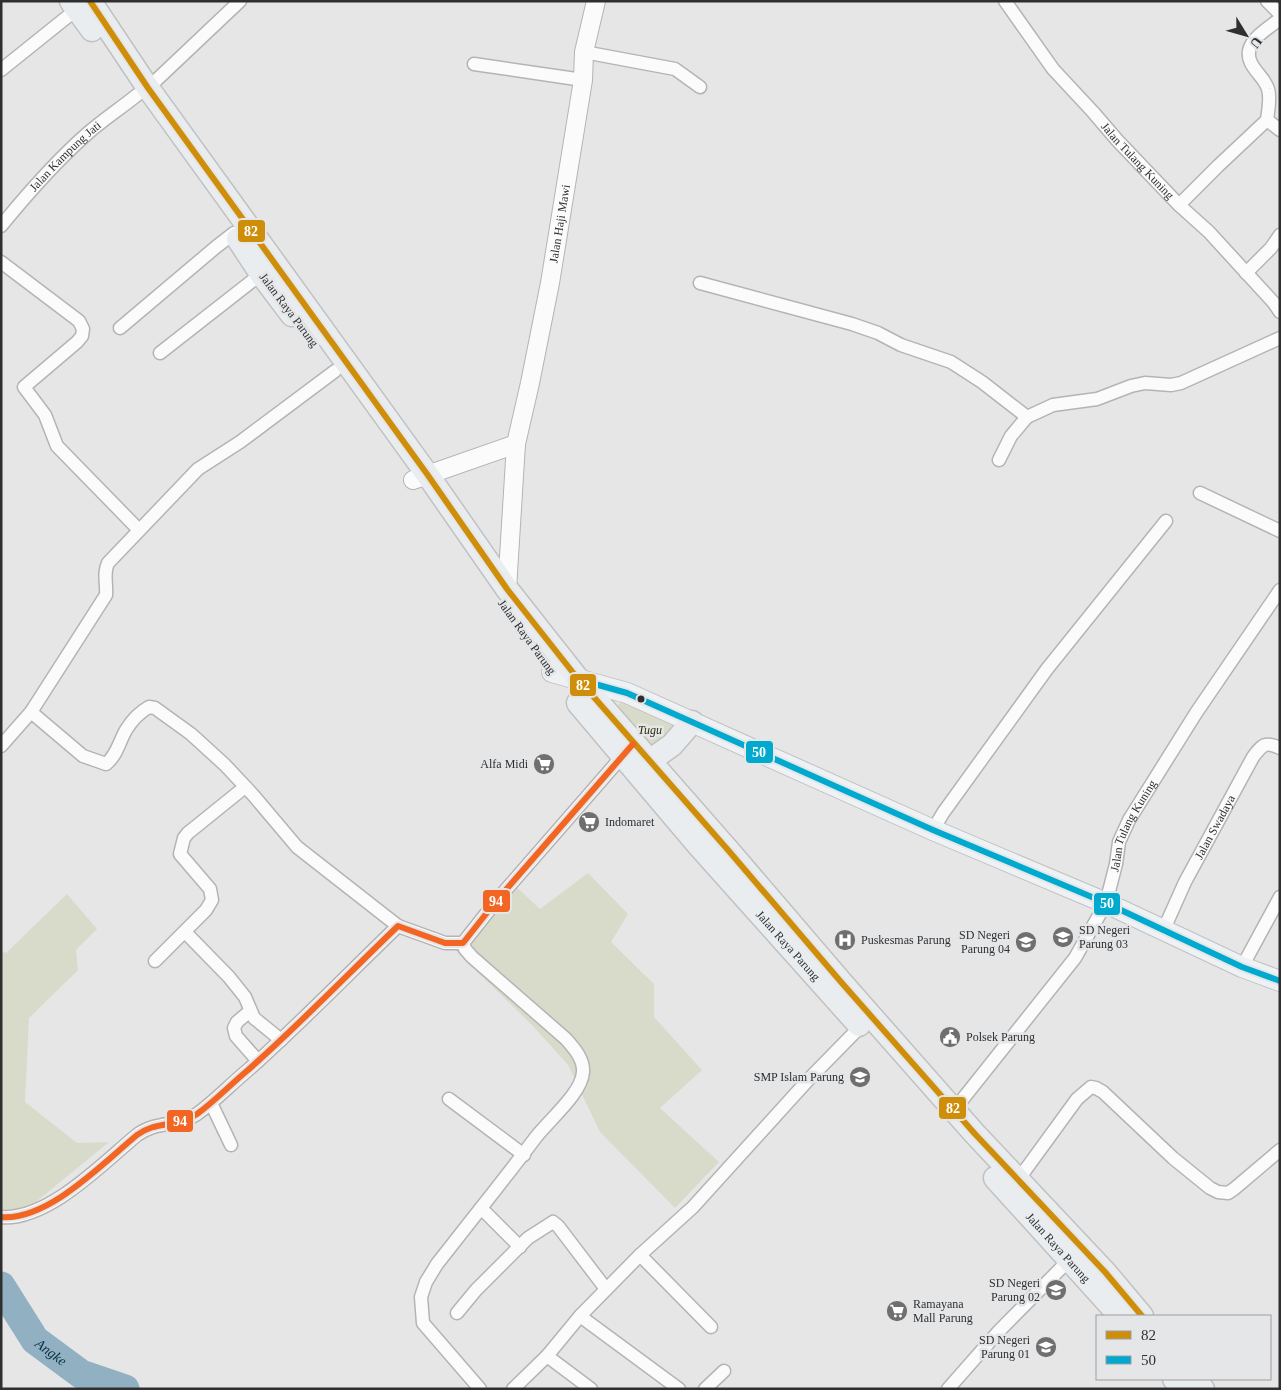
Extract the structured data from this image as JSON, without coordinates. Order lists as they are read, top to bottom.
{
  "streets": {
    "highway": ["Jalan Raya Parung"],
    "street": [
      "Jalan Kampung Jati",
      "Jalan Tulang Kuning",
      "Jalan Haji Mawi",
      "Jalan Swadaya"
    ]
  },
  "crossings": [
    ["Jalan Kampung Jati", "Jalan Raya Parung"],
    ["Jalan Tulang Kuning", "Jalan Raya Parung"],
    ["Jalan Haji Mawi", "Jalan Raya Parung"]
  ],
  "water": ["Angke"],
  "parks": ["Tugu"],
  "places": {
    "supermarket": ["Alfa Midi", "Indomaret", "Ramayana Mall Parung"],
    "school or university": [
      "SD Negeri Parung 03",
      "SD Negeri Parung 04",
      "SMP Islam Parung",
      "SD Negeri Parung 02",
      "SD Negeri Parung 01"
    ],
    "hospital": ["Puskesmas Parung"],
    "public building": ["Polsek Parung"]
  },
  "lines": ["transit line 82", "transit line 50", "transit line 94"],
  "legend": ["82", "50"],
  "north": "bottom right"
}
